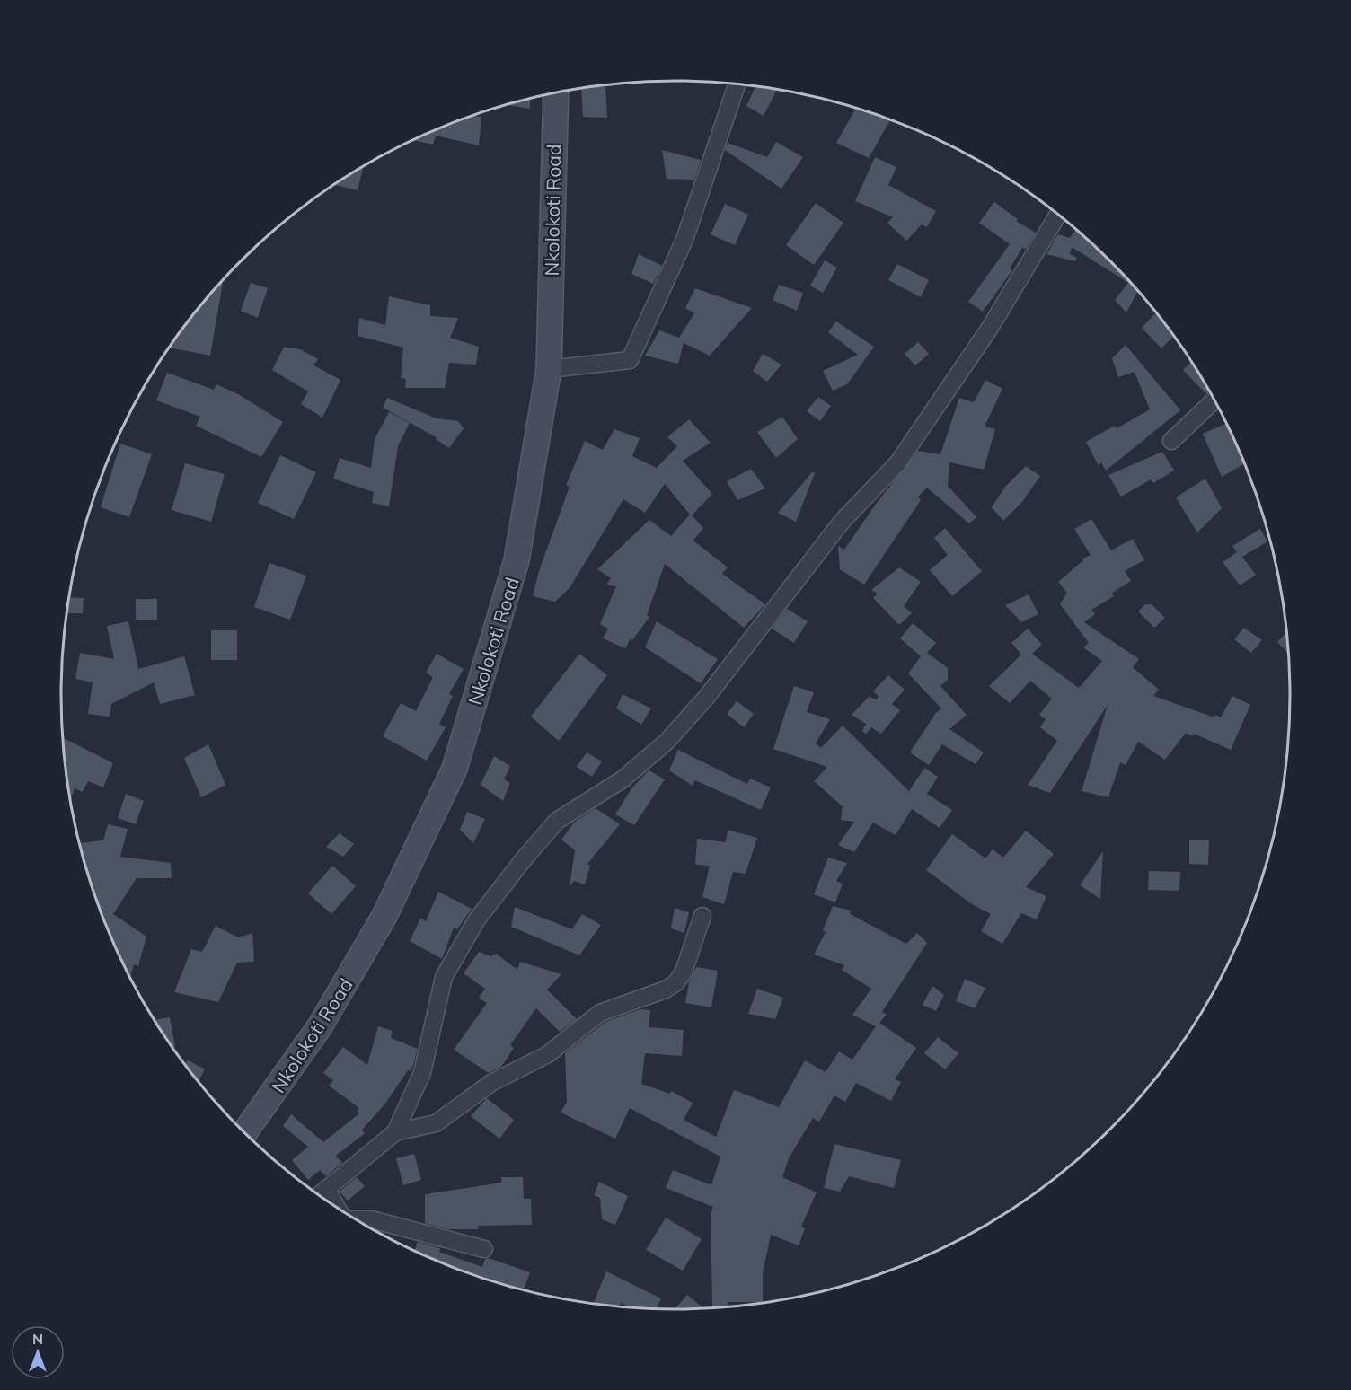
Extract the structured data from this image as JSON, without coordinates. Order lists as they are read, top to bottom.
{
  "streets": {
    "main road": ["Nkolokoti Road"]
  },
  "north": "top"
}
